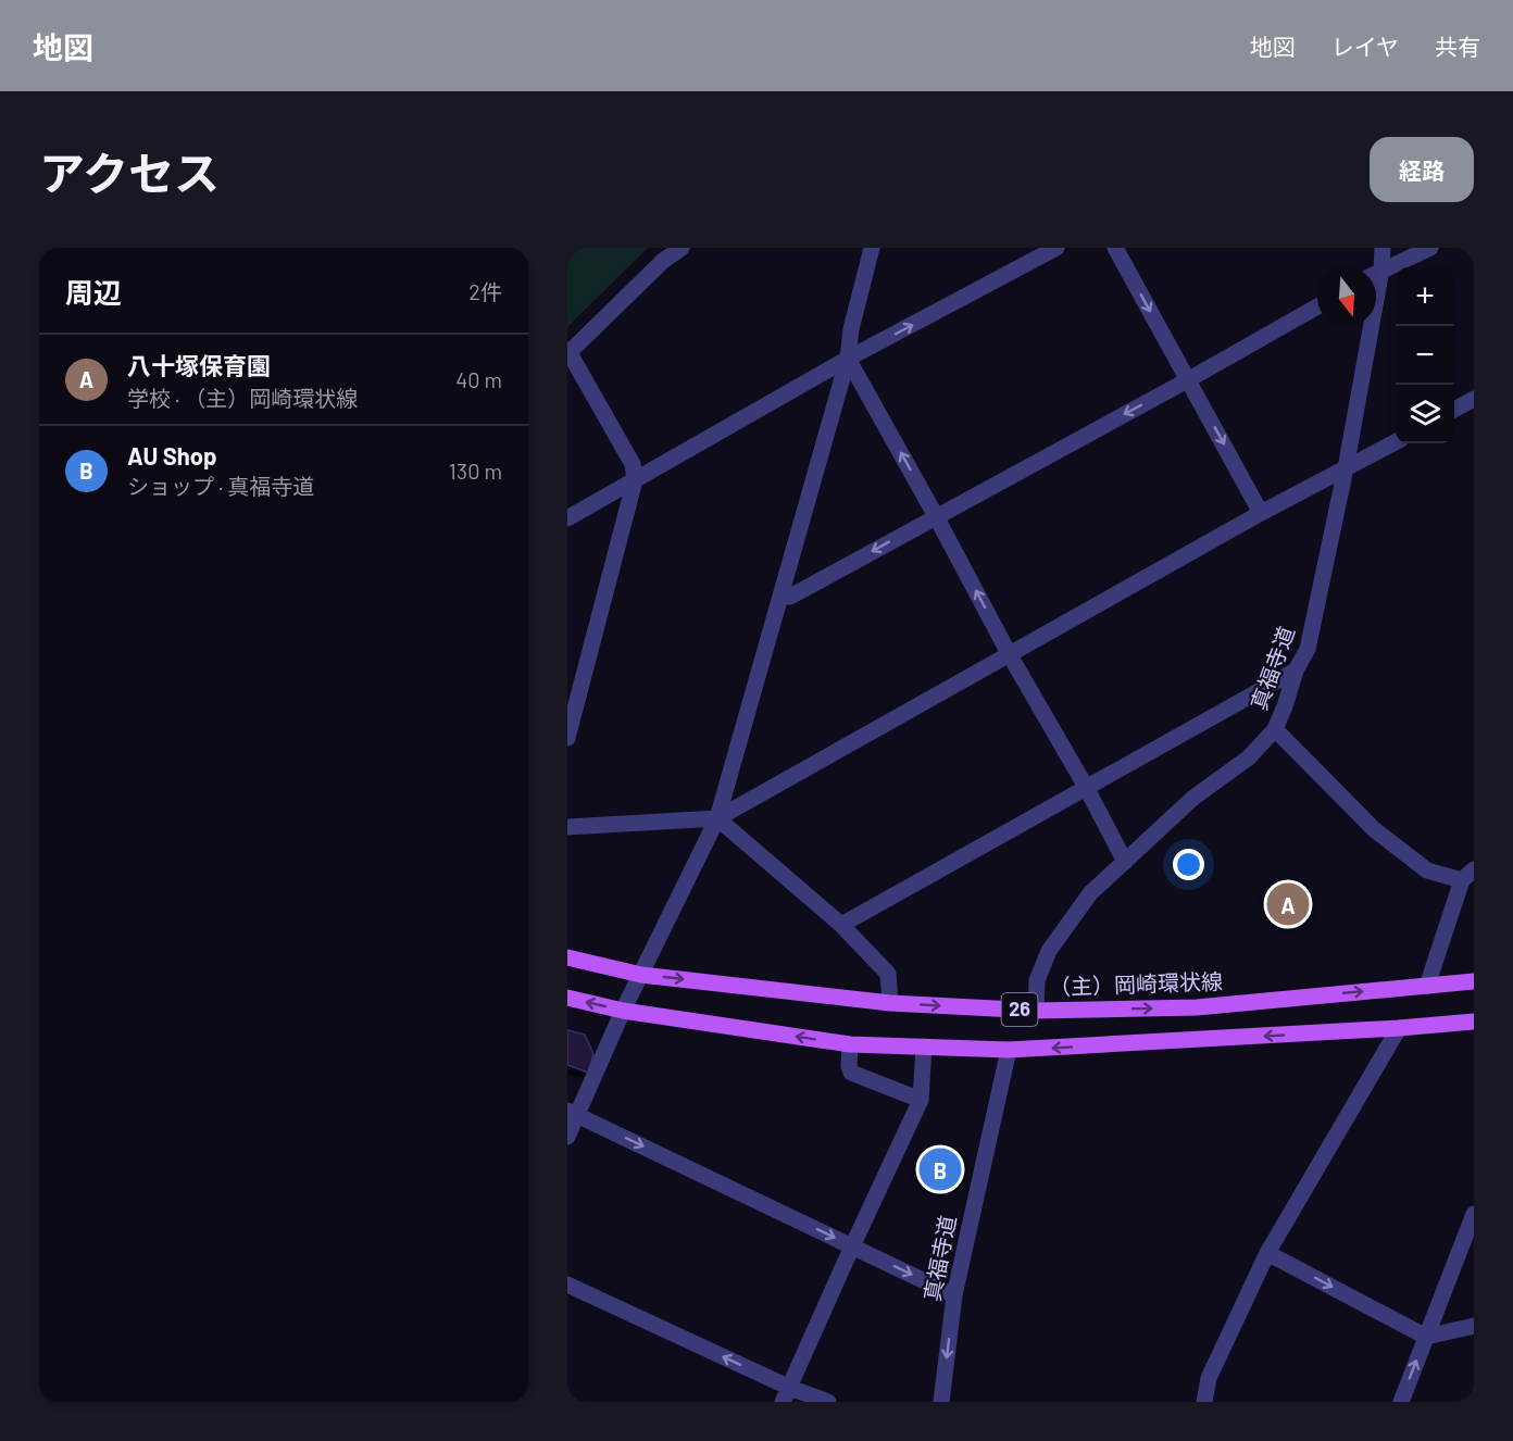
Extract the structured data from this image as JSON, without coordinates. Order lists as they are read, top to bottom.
{
  "streets": {
    "main road": ["（主）岡崎環状線", "26"],
    "street": ["真福寺道"]
  },
  "crossings": [
    ["真福寺道", "（主）岡崎環状線"],
    ["真福寺道", "26"]
  ],
  "north": "bottom",
  "page": {
    "header": "地図",
    "nav": ["地図", "レイヤ", "共有"],
    "title": "アクセス",
    "buttons": "経路",
    "heading": ["周辺", "2件"],
    "map_buttons": ["+", "−"],
    "list": [
      {
        "mark": "A",
        "name": "八十塚保育園",
        "note": "学校 · （主）岡崎環状線",
        "value": "40 m"
      },
      {
        "mark": "B",
        "name": "AU Shop",
        "note": "ショップ · 真福寺道",
        "value": "130 m"
      }
    ],
    "pins": ["A", "B"]
  }
}
